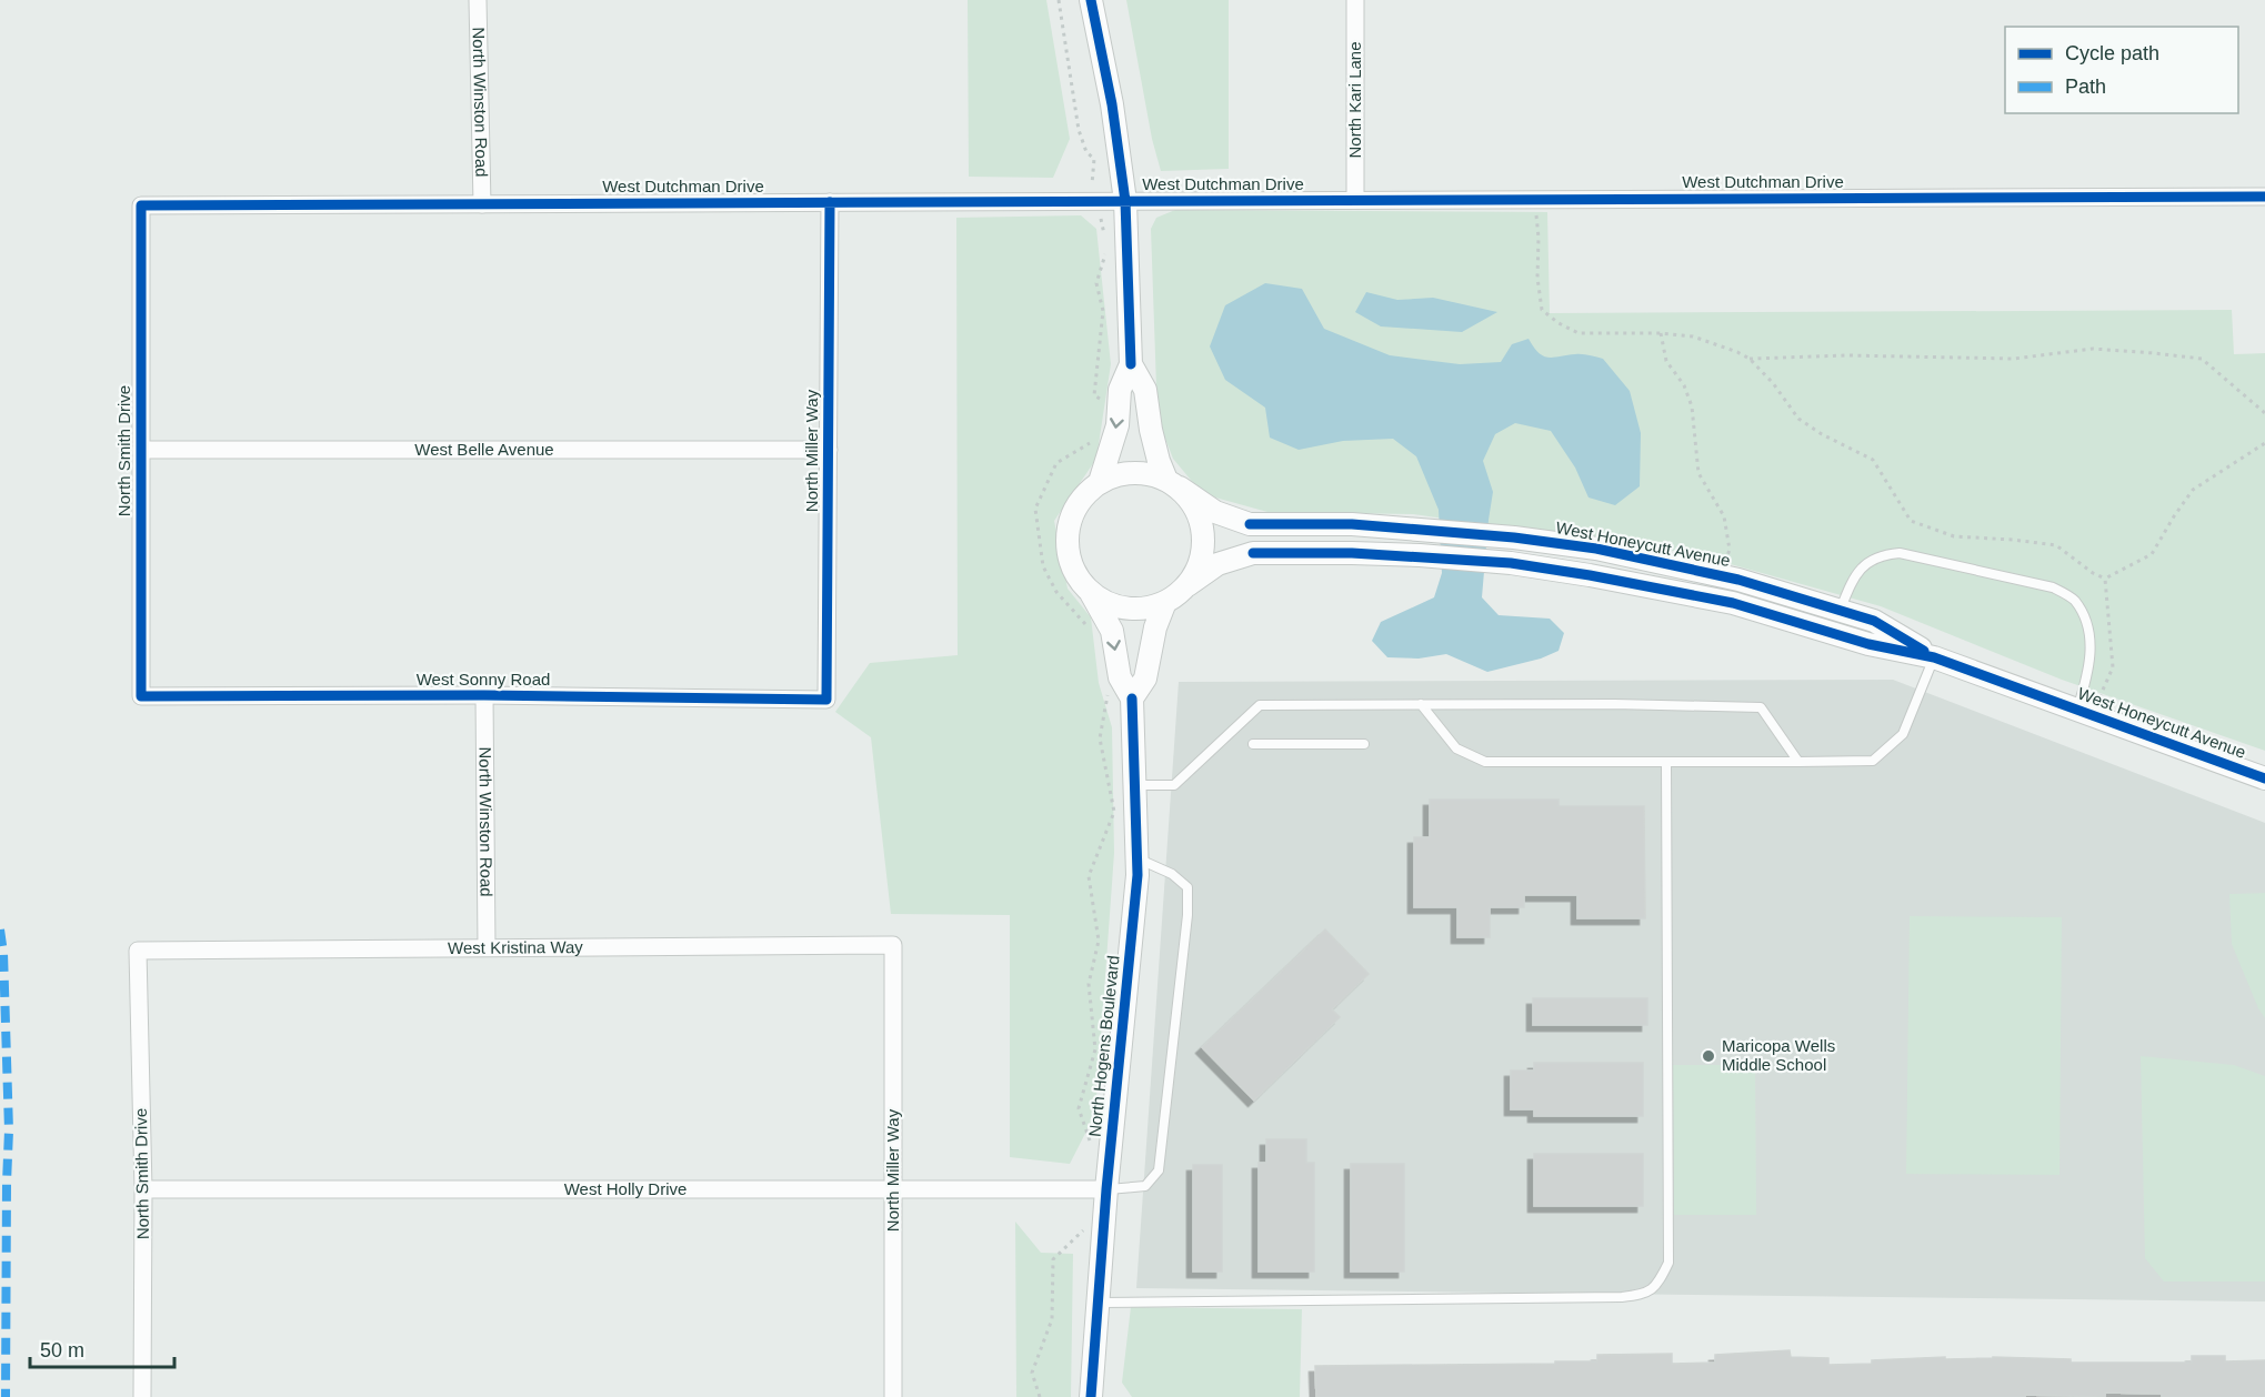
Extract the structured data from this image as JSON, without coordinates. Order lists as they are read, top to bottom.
{
  "streets": {
    "street": [
      "North Kari Lane",
      "North Winston Road",
      "West Dutchman Drive",
      "West Belle Avenue",
      "North Smith Drive",
      "North Miller Way",
      "West Honeycutt Avenue",
      "West Sonny Road",
      "West Kristina Way",
      "North Hogens Boulevard",
      "West Holly Drive"
    ]
  },
  "crossings": [
    ["North Kari Lane", "West Dutchman Drive"],
    ["North Winston Road", "West Dutchman Drive"],
    ["North Winston Road", "West Sonny Road"],
    ["North Winston Road", "West Kristina Way"],
    ["West Dutchman Drive", "North Smith Drive"],
    ["West Dutchman Drive", "North Miller Way"],
    ["West Belle Avenue", "North Smith Drive"],
    ["West Belle Avenue", "North Miller Way"],
    ["North Smith Drive", "West Sonny Road"],
    ["North Smith Drive", "West Kristina Way"],
    ["North Smith Drive", "West Holly Drive"],
    ["North Miller Way", "West Sonny Road"],
    ["North Miller Way", "West Kristina Way"],
    ["North Miller Way", "West Holly Drive"],
    ["West Honeycutt Avenue", "North Hogens Boulevard"],
    ["North Hogens Boulevard", "West Holly Drive"]
  ],
  "places": ["Maricopa Wells Middle School"],
  "legend": ["Cycle path", "Path"],
  "scale_bar": "50 m"
}
